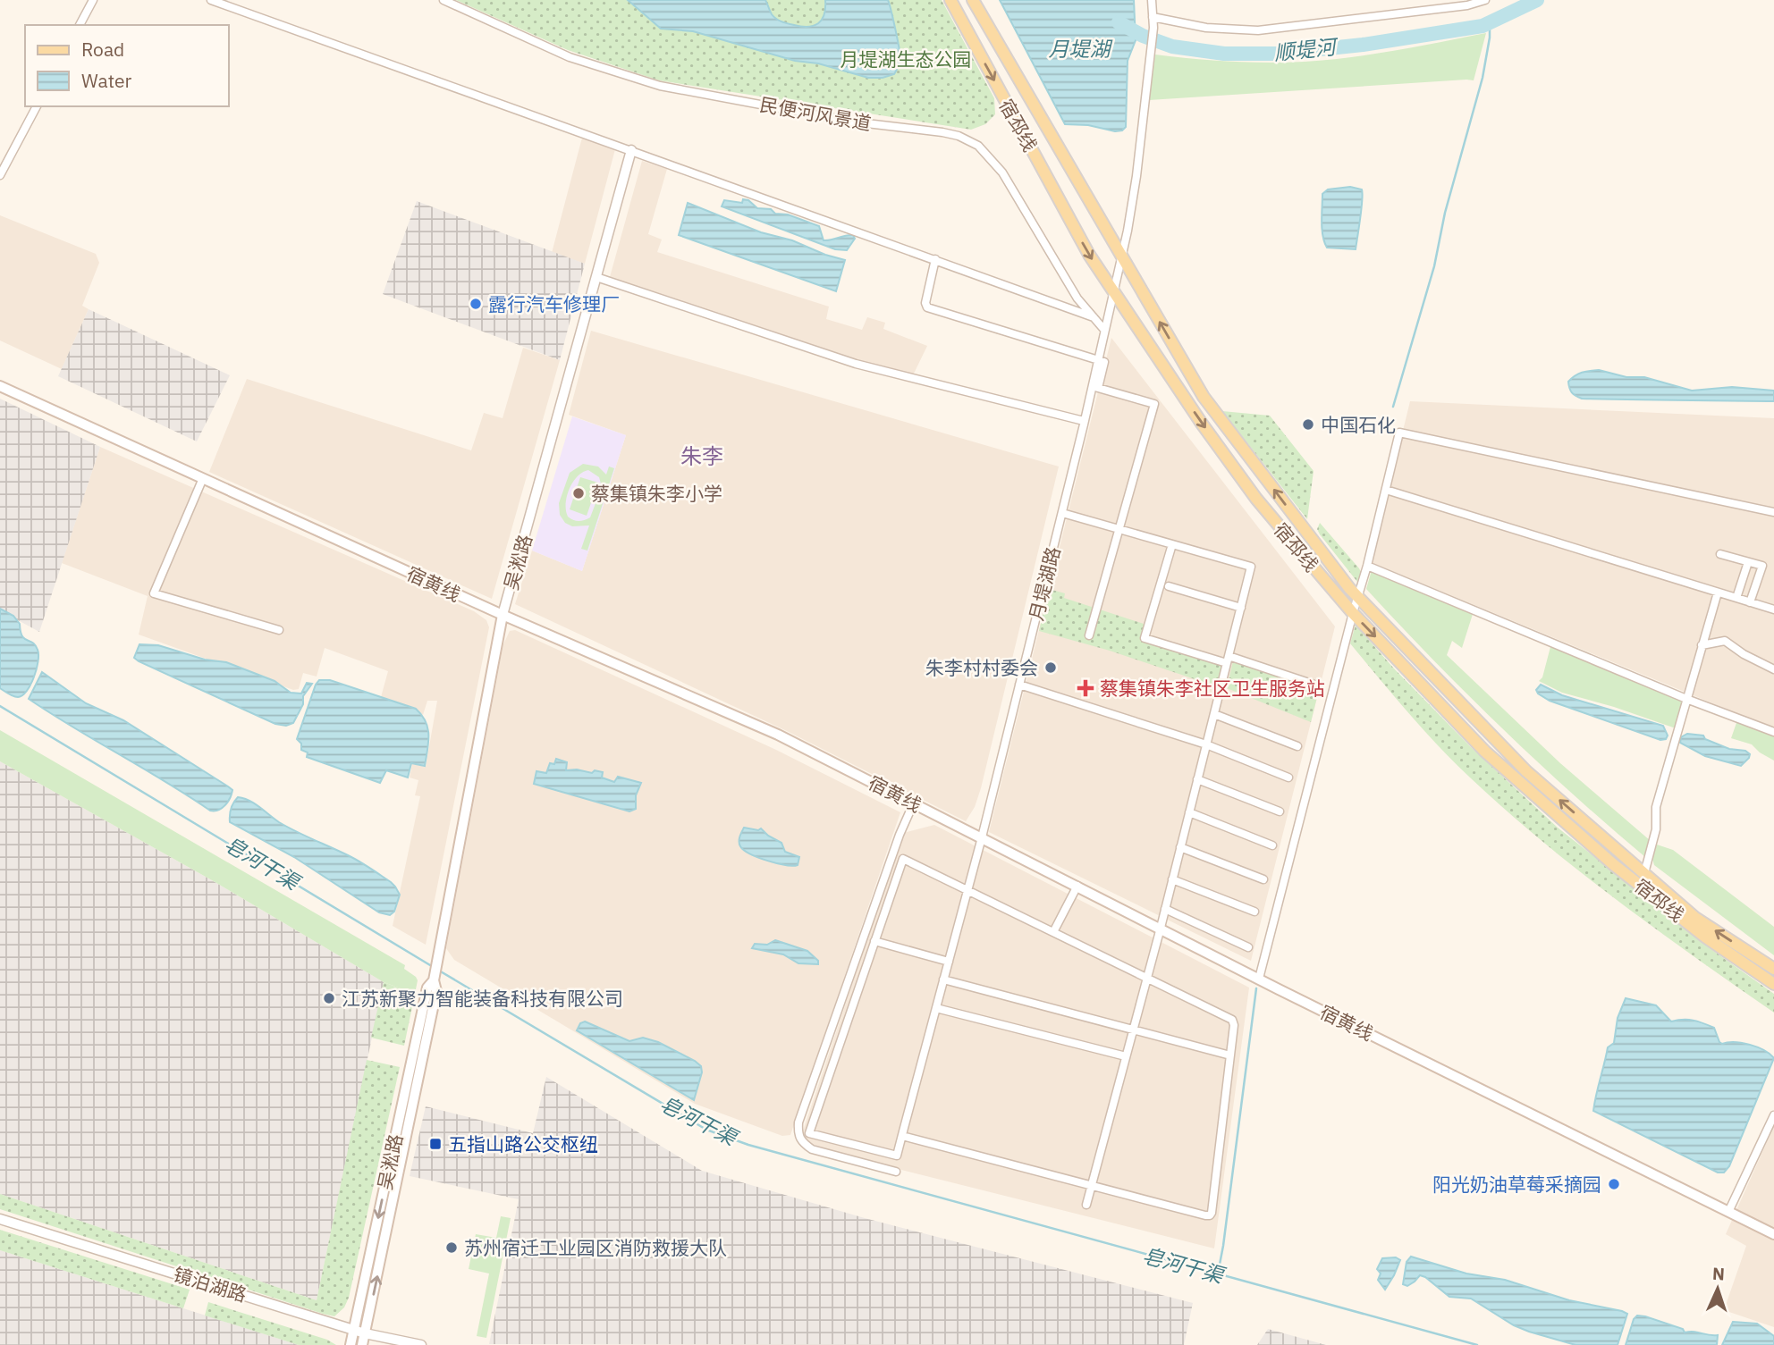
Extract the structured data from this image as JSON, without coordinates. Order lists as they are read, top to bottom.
{
  "streets": {
    "main road": ["宿邳线", "吴淞路", "宿黄线"],
    "street": ["民便河风景道", "月堤湖路", "镜泊湖路"]
  },
  "crossings": [
    ["民便河风景道", "月堤湖路"],
    ["宿邳线", "月堤湖路"],
    ["吴淞路", "宿黄线"],
    ["吴淞路", "镜泊湖路"],
    ["宿黄线", "月堤湖路"]
  ],
  "districts": ["朱李"],
  "water": ["月堤湖", "顺堤河", "皂河干渠"],
  "parks": ["月堤湖生态公园"],
  "places": {
    "other": [
      "露行汽车修理厂",
      "中国石化",
      "蔡集镇朱李小学",
      "朱李村村委会",
      "江苏新聚力智能装备科技有限公司",
      "阳光奶油草莓采摘园",
      "苏州宿迁工业园区消防救援大队"
    ],
    "health": ["蔡集镇朱李社区卫生服务站"],
    "transit": ["五指山路公交枢纽"]
  },
  "legend": ["Road", "Water"],
  "north": "top"
}
